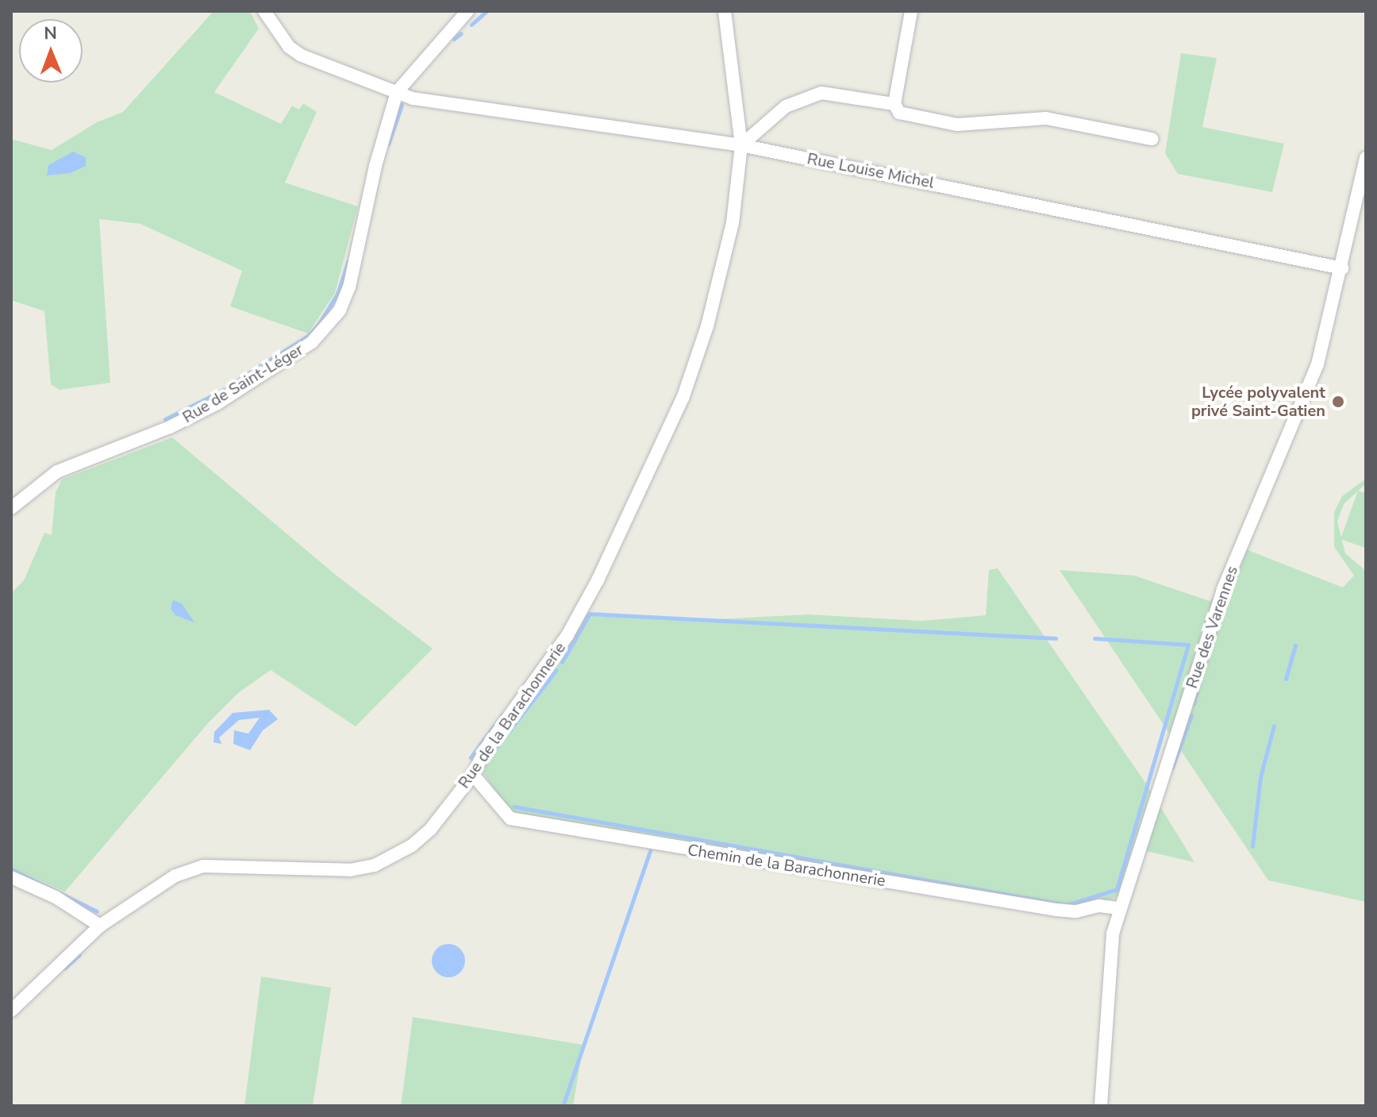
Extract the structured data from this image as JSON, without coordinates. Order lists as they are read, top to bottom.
{
  "streets": {
    "street": [
      "Rue Louise Michel",
      "Rue de Saint-Léger",
      "Rue des Varennes",
      "Rue de la Barachonnerie",
      "Chemin de la Barachonnerie"
    ]
  },
  "crossings": [
    ["Rue Louise Michel", "Rue de Saint-Léger"],
    ["Rue Louise Michel", "Rue des Varennes"],
    ["Rue Louise Michel", "Rue de la Barachonnerie"],
    ["Rue des Varennes", "Chemin de la Barachonnerie"],
    ["Rue de la Barachonnerie", "Chemin de la Barachonnerie"]
  ],
  "places": ["Lycée polyvalent privé Saint-Gatien"],
  "north": "top"
}
